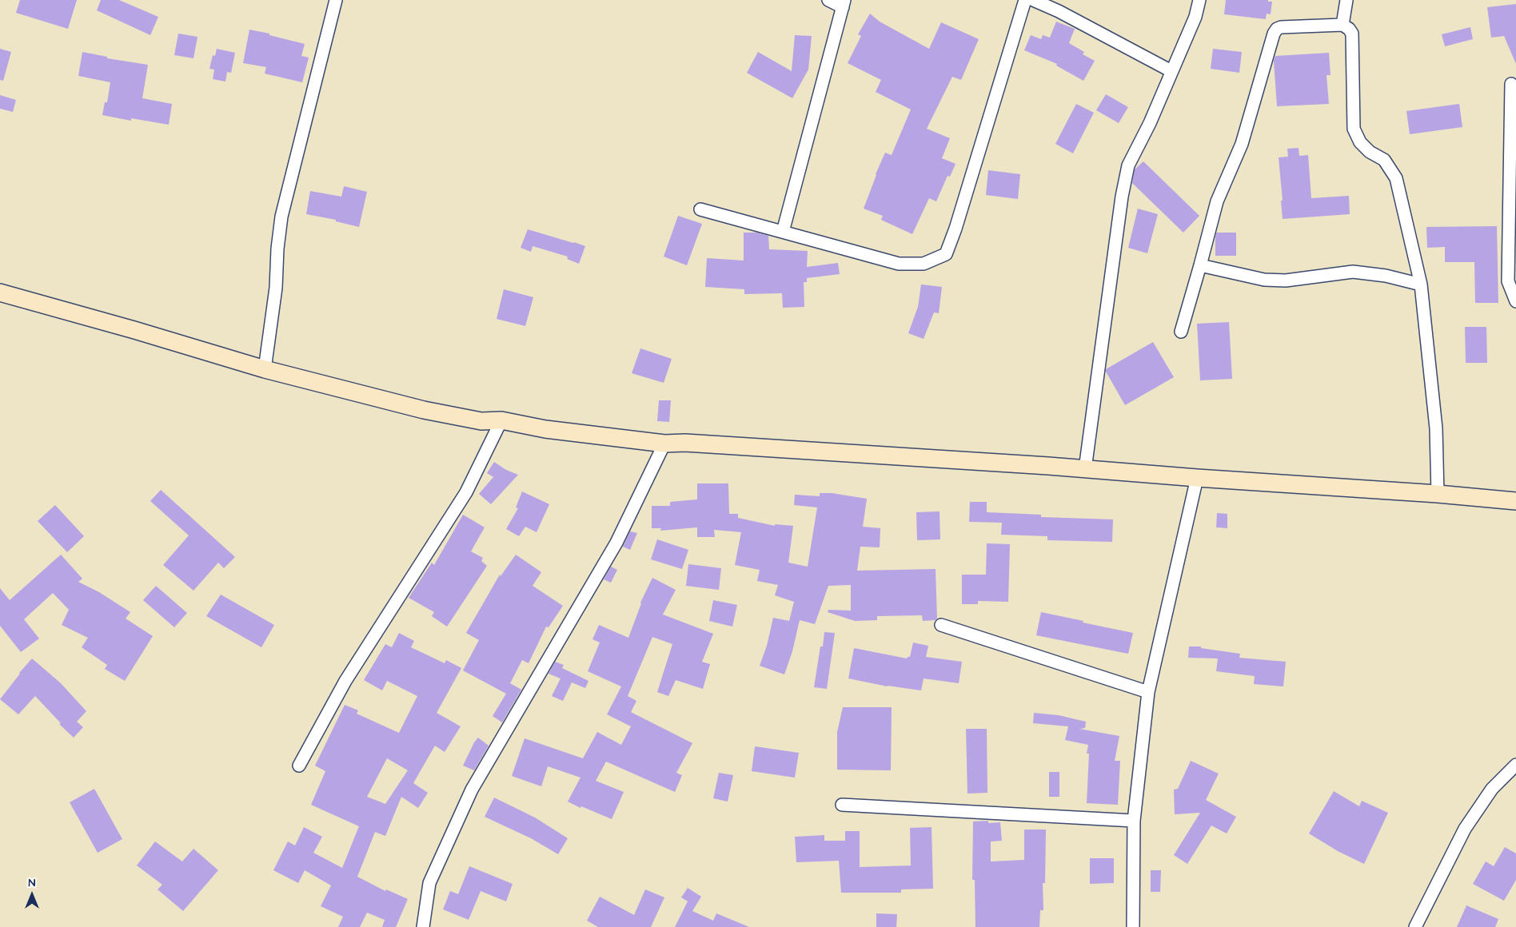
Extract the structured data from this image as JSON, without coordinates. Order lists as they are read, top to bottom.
{
  "north": "top"
}
